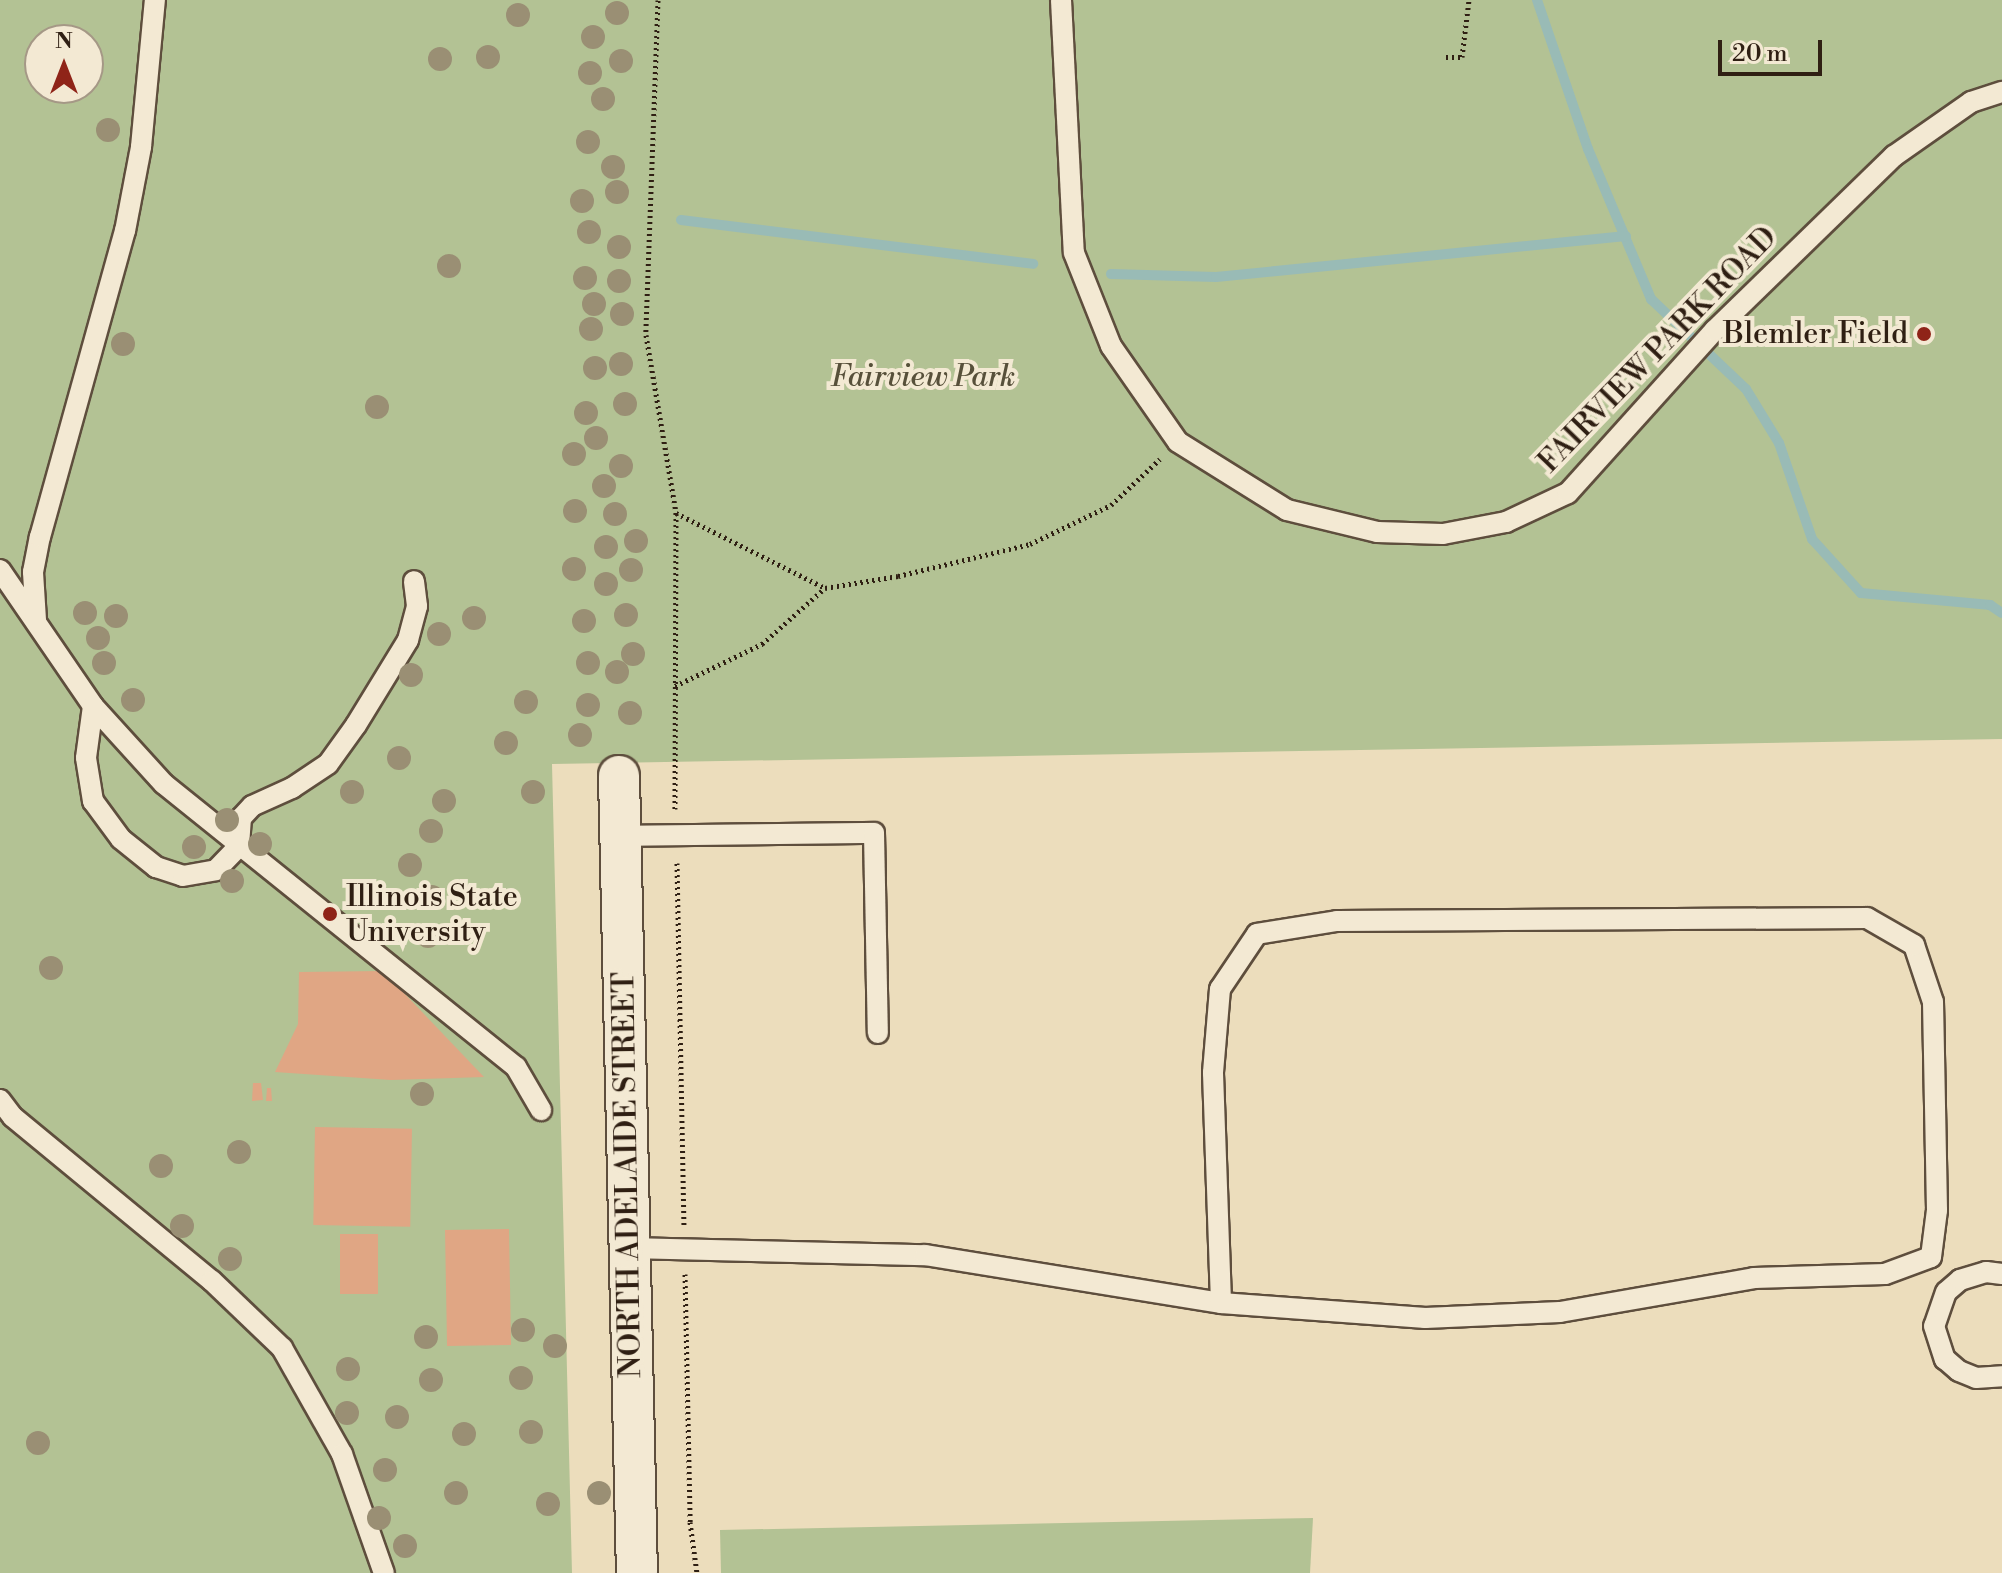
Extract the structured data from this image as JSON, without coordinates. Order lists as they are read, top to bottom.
{
  "streets": {
    "street": ["NORTH ADELAIDE STREET"],
    "lane": ["FAIRVIEW PARK ROAD"]
  },
  "parks": ["Fairview Park"],
  "places": ["Blemler Field", "Illinois State University"],
  "scale_bar": "20 m",
  "north": "top"
}
